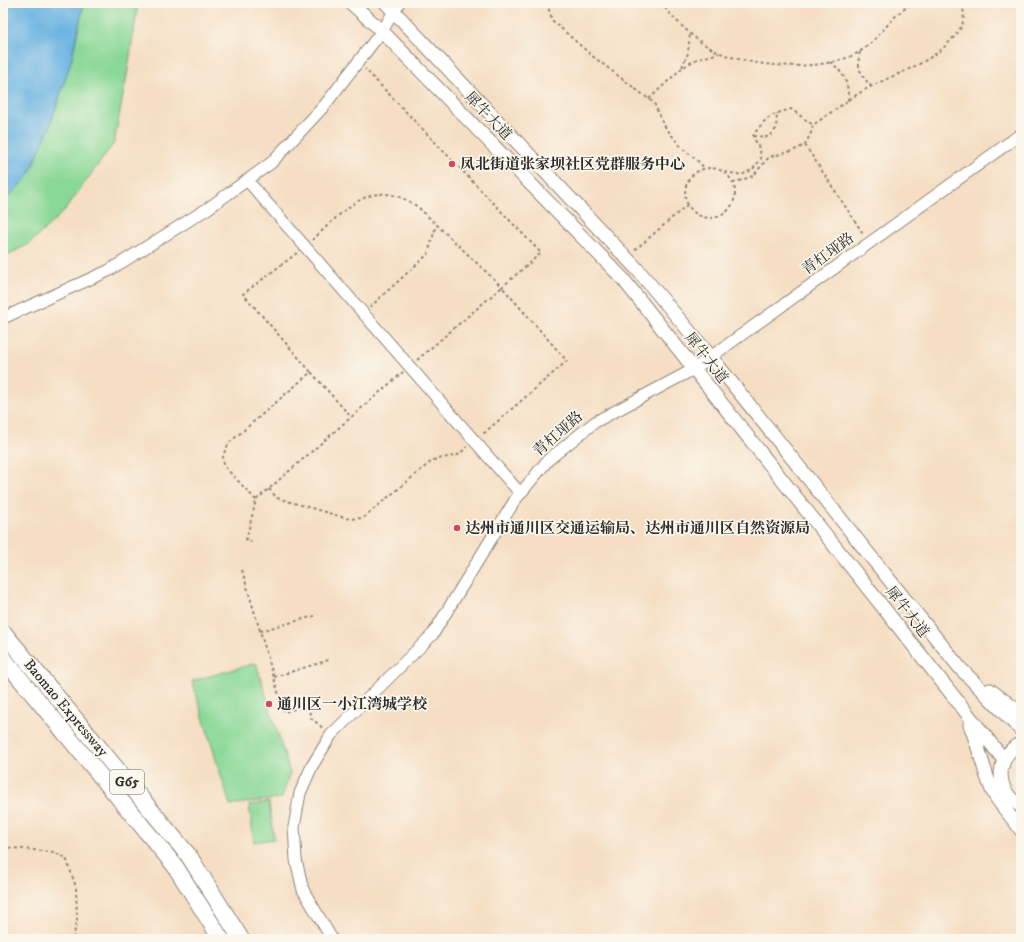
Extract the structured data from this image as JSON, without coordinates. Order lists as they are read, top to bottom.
{
  "streets": {
    "highway": ["Baomao Expressway", "G65"],
    "main road": ["犀牛大道"],
    "street": ["青杠垭路"]
  },
  "crossings": [
    ["犀牛大道", "青杠垭路"]
  ],
  "places": ["凤北街道张家坝社区党群服务中心", "达州市通川区交通运输局、达州市通川区自然资源局", "通川区一小江湾城学校"]
}
